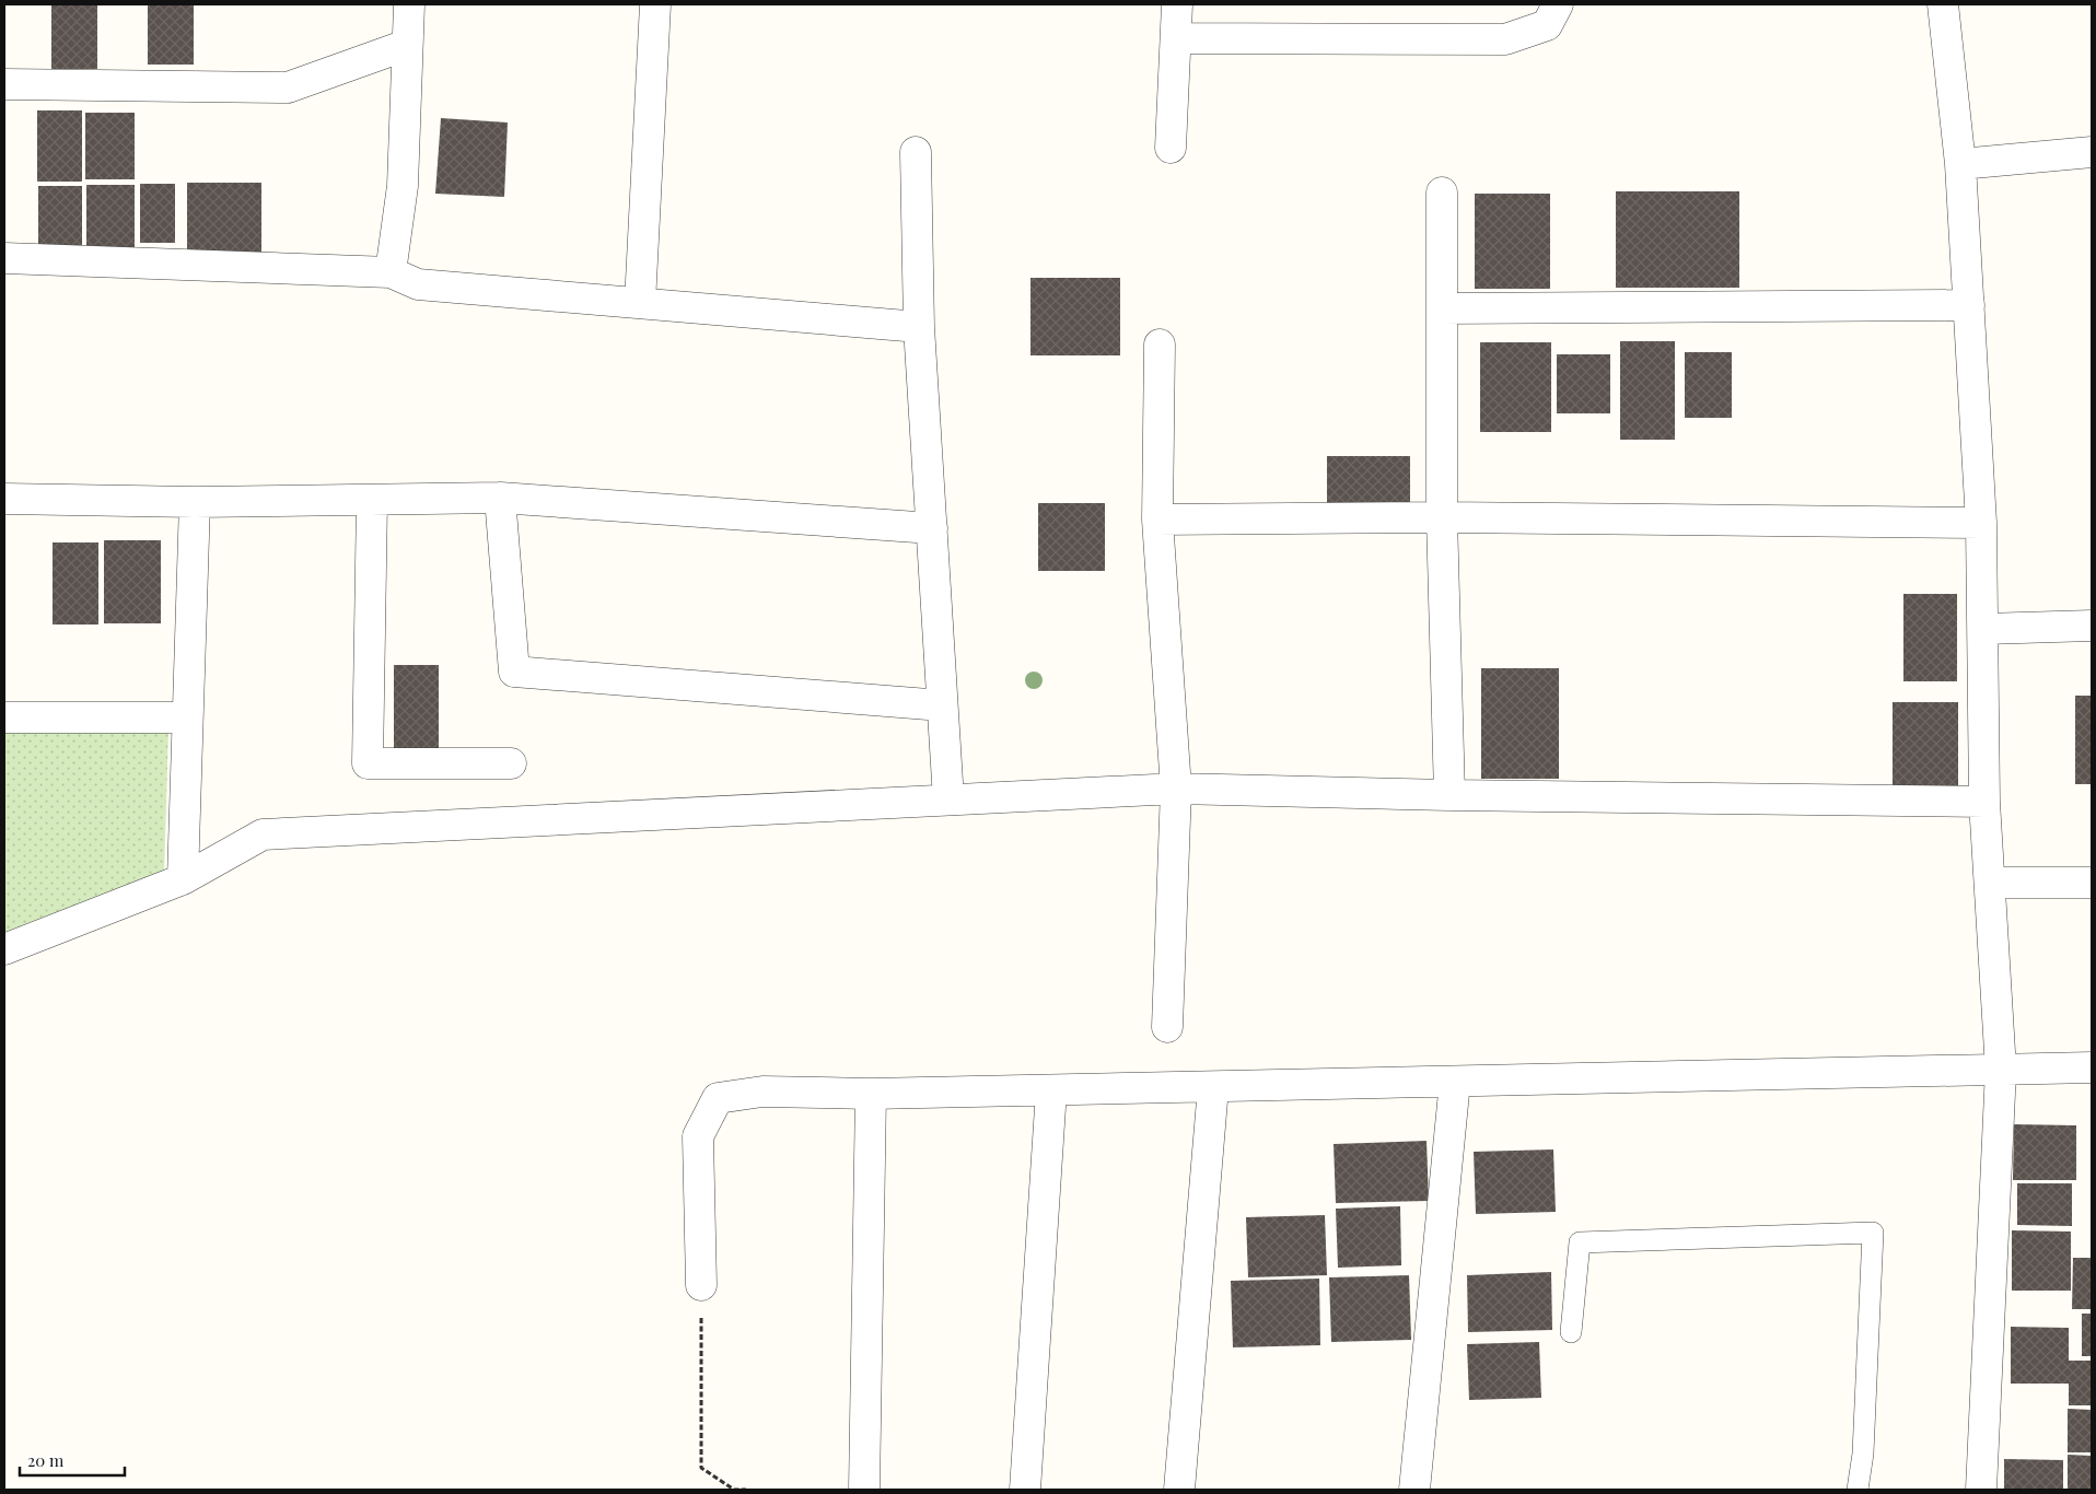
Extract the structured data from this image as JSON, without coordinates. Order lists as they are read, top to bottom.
{
  "scale_bar": "20 m"
}
